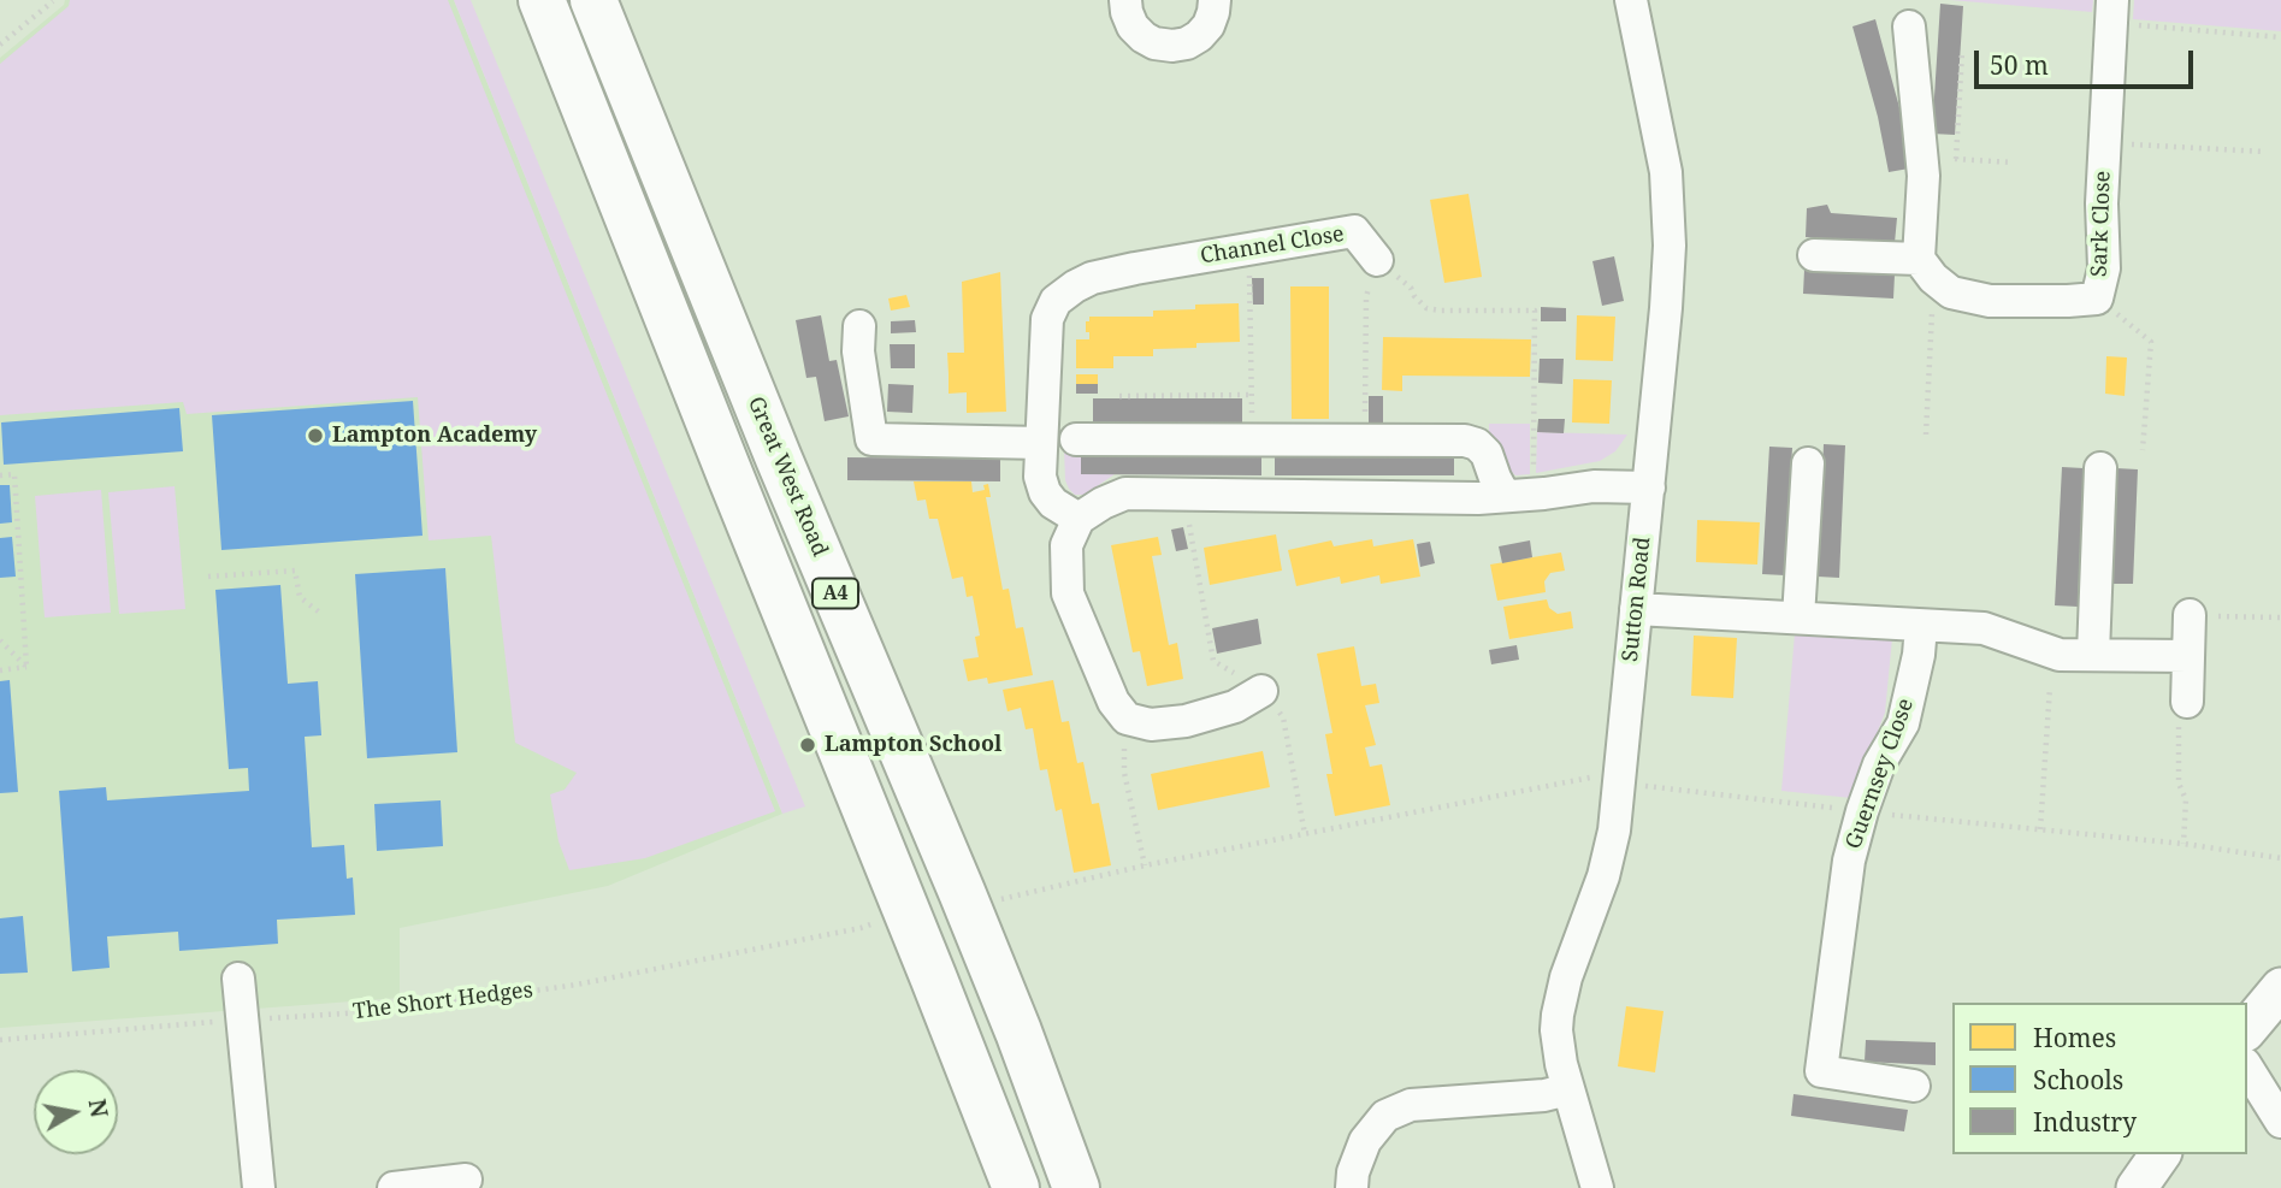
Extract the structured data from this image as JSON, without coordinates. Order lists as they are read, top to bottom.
{
  "streets": {
    "highway": ["Great West Road", "A4"],
    "street": [
      "Sark Close",
      "Channel Close",
      "Sutton Road",
      "Guernsey Close"
    ],
    "path": ["The Short Hedges"]
  },
  "places": ["Lampton Academy", "Lampton School"],
  "legend": ["Homes", "Schools", "Industry"],
  "scale_bar": "50 m",
  "north": "right"
}
